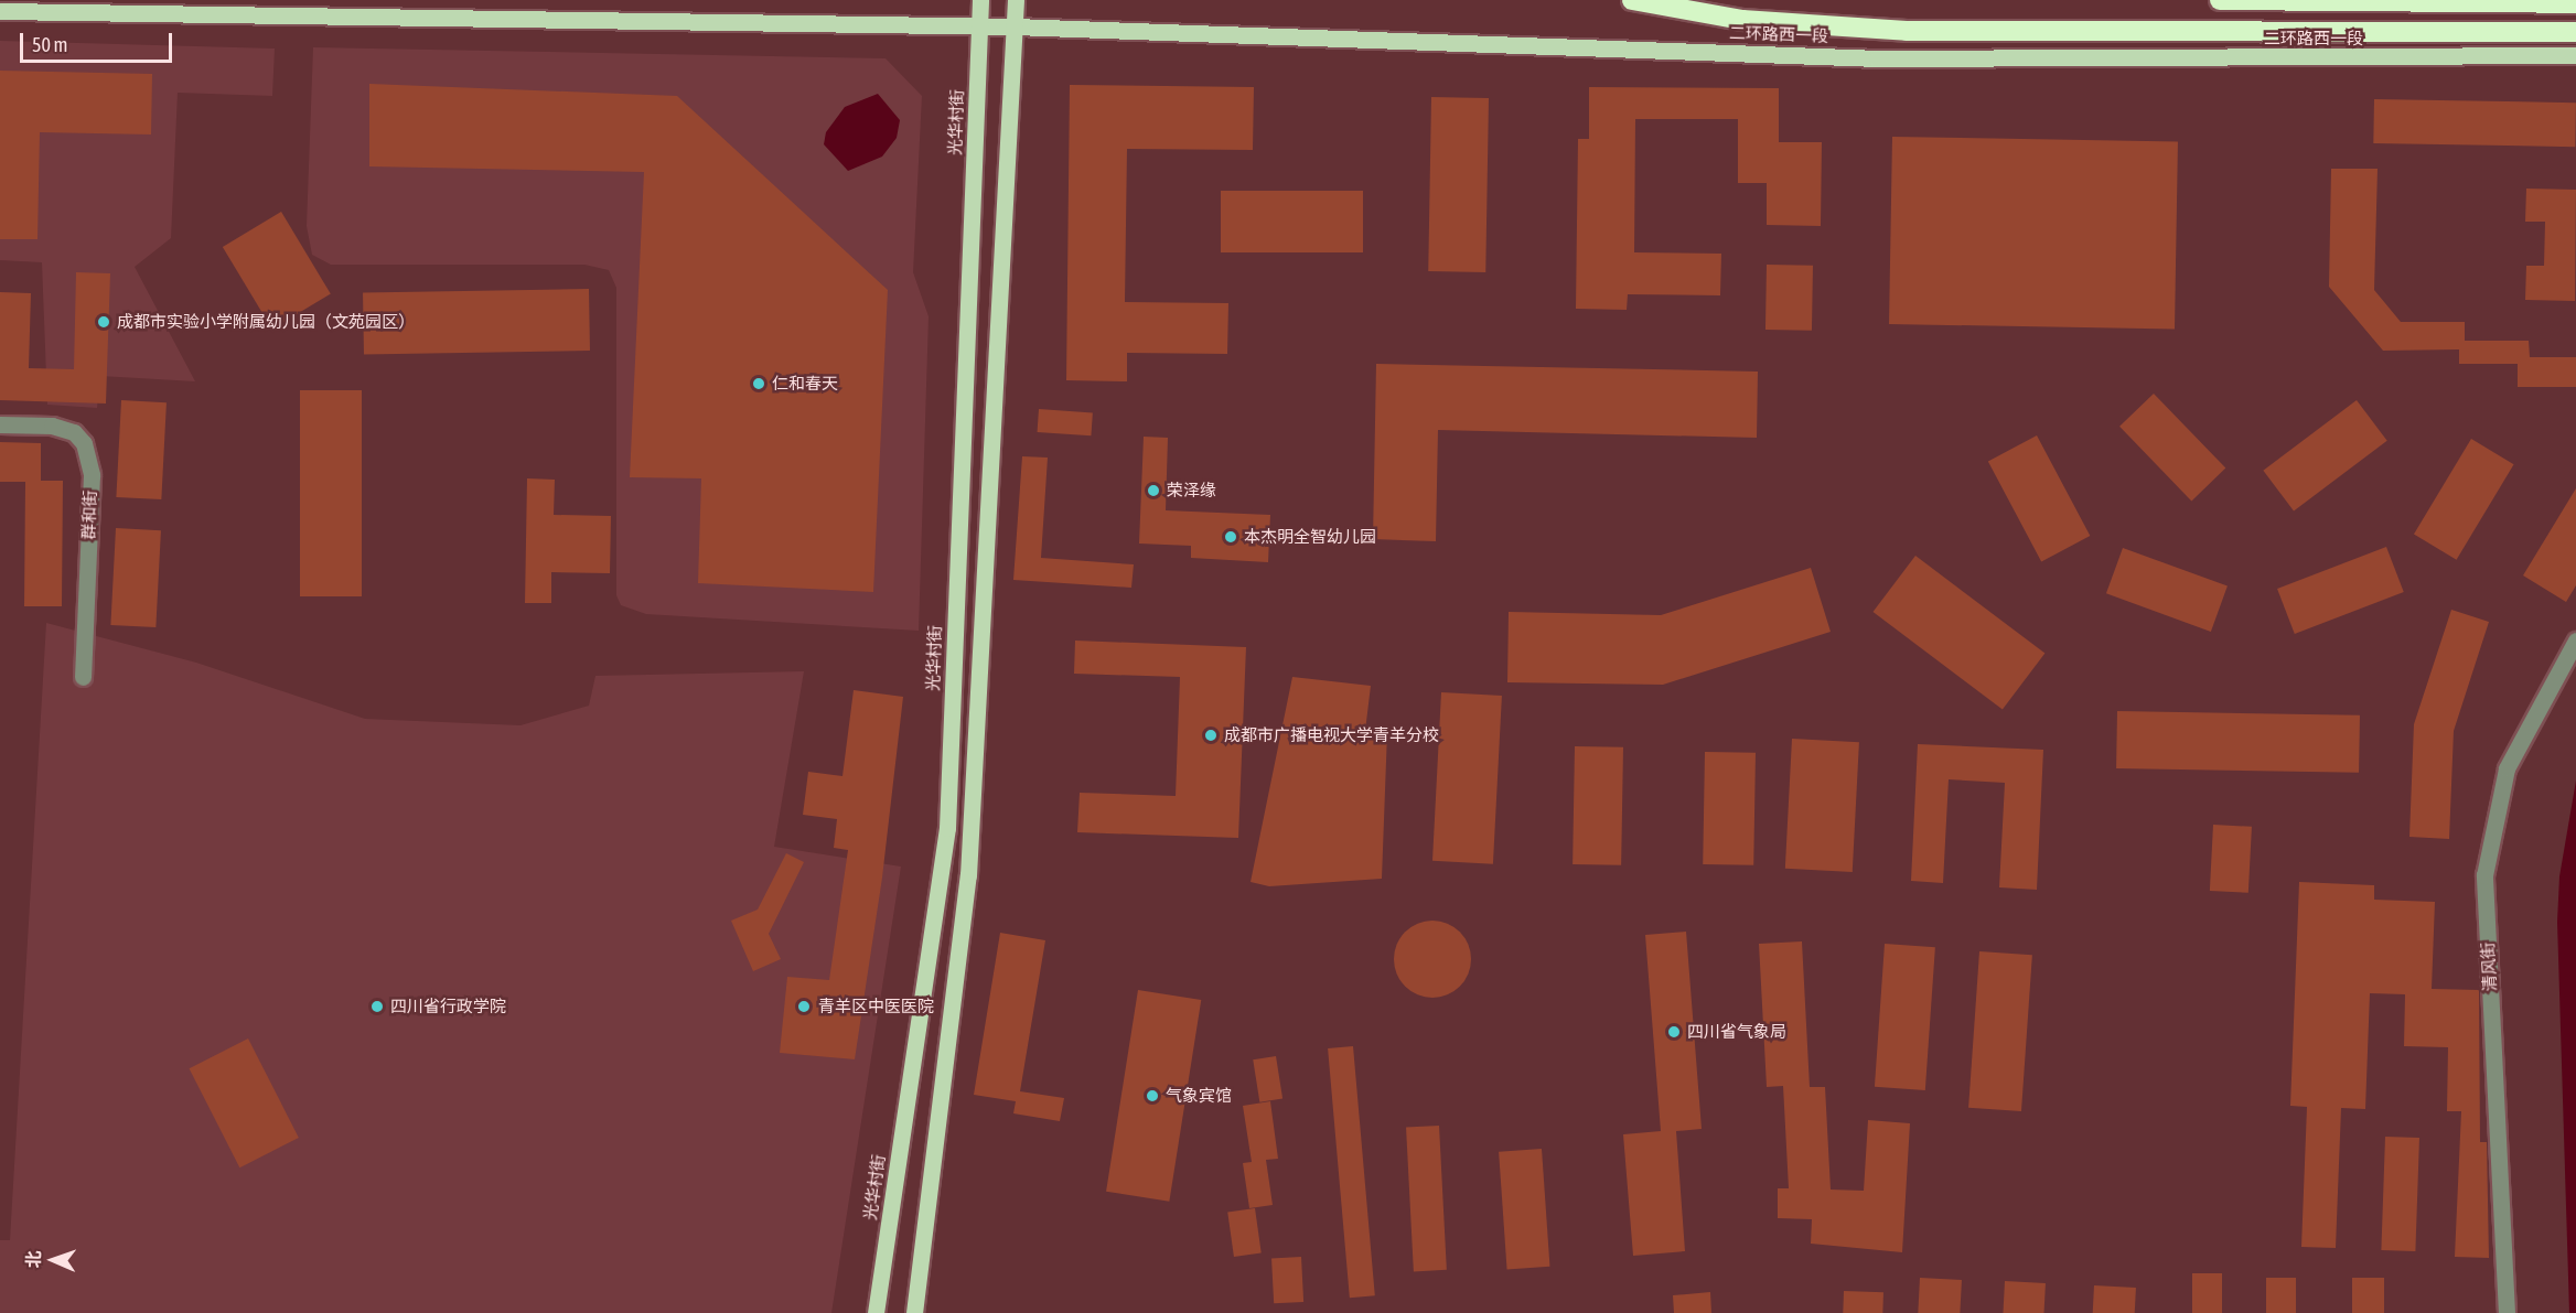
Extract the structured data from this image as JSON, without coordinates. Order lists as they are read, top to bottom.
{
  "streets": {
    "main road": ["二环路西一段", "光华村街"],
    "street": ["群和街", "清风街"]
  },
  "crossings": [
    ["二环路西一段", "光华村街"]
  ],
  "places": [
    "成都市实验小学附属幼儿园（文苑园区）",
    "仁和春天",
    "荣泽缘",
    "本杰明全智幼儿园",
    "成都市广播电视大学青羊分校",
    "四川省行政学院",
    "青羊区中医医院",
    "四川省气象局",
    "气象宾馆"
  ],
  "scale_bar": "50 m",
  "north": "left"
}
